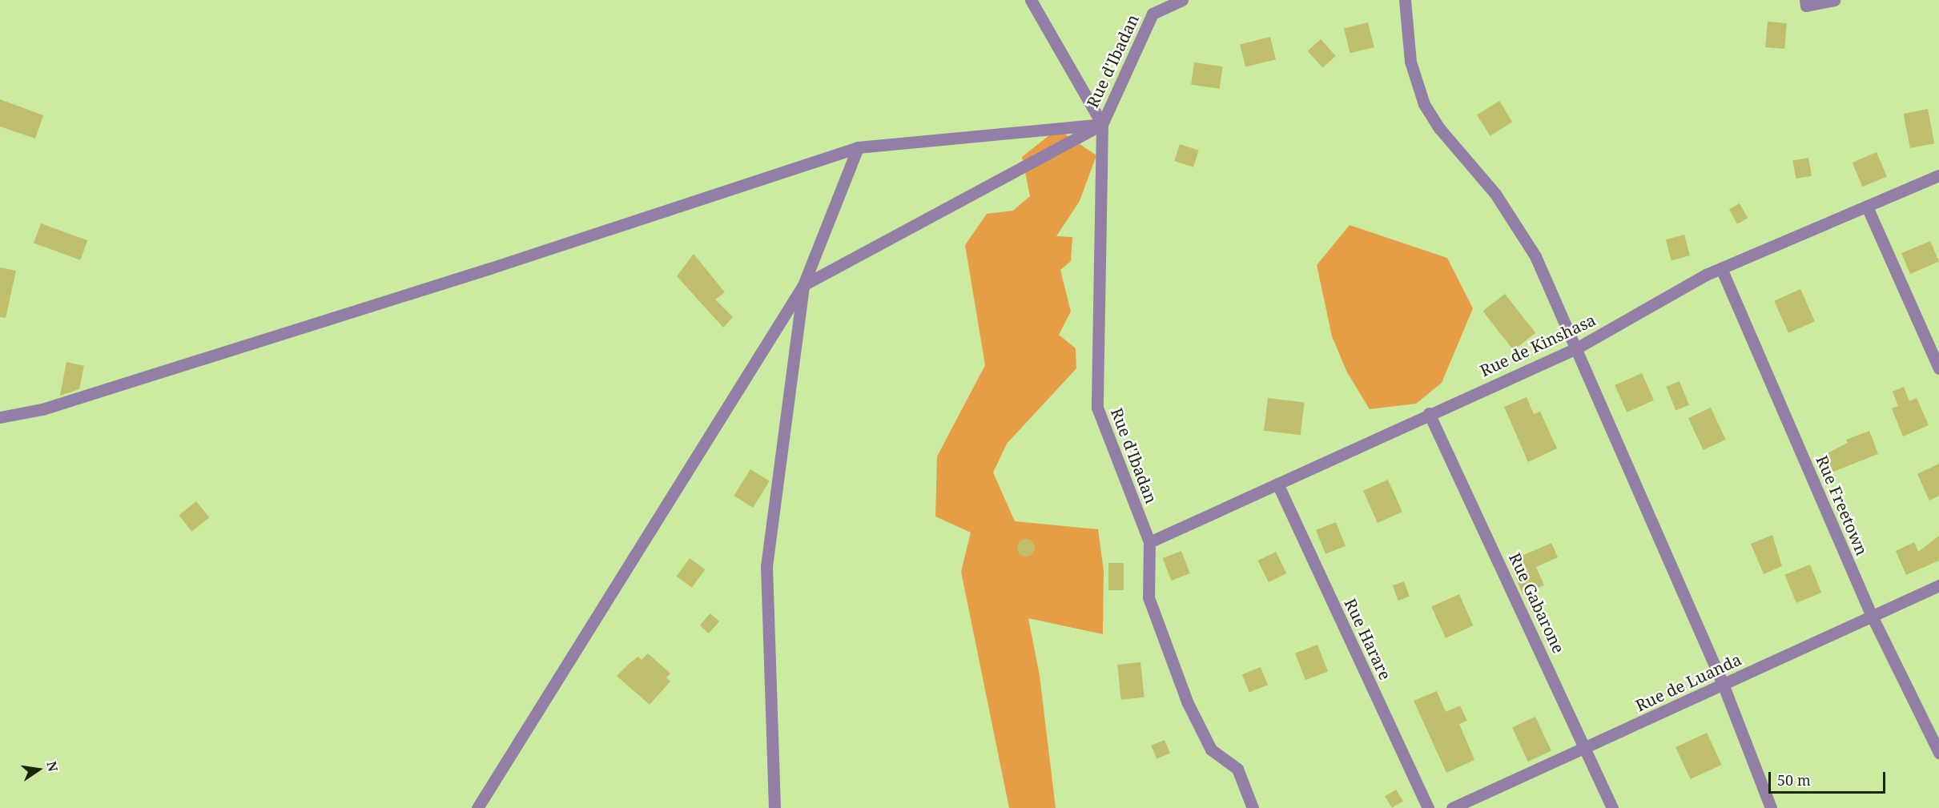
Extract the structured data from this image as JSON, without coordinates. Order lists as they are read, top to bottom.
{
  "streets": {
    "street": [
      "Rue d'Ibadan",
      "Rue de Kinshasa",
      "Rue Freetown",
      "Rue Gabarone",
      "Rue Harare",
      "Rue de Luanda"
    ]
  },
  "crossings": [
    ["Rue d'Ibadan", "Rue de Kinshasa"],
    ["Rue de Kinshasa", "Rue Freetown"],
    ["Rue de Kinshasa", "Rue Gabarone"],
    ["Rue de Kinshasa", "Rue Harare"],
    ["Rue Freetown", "Rue de Luanda"],
    ["Rue Gabarone", "Rue de Luanda"]
  ],
  "scale_bar": "50 m",
  "north": "right"
}
